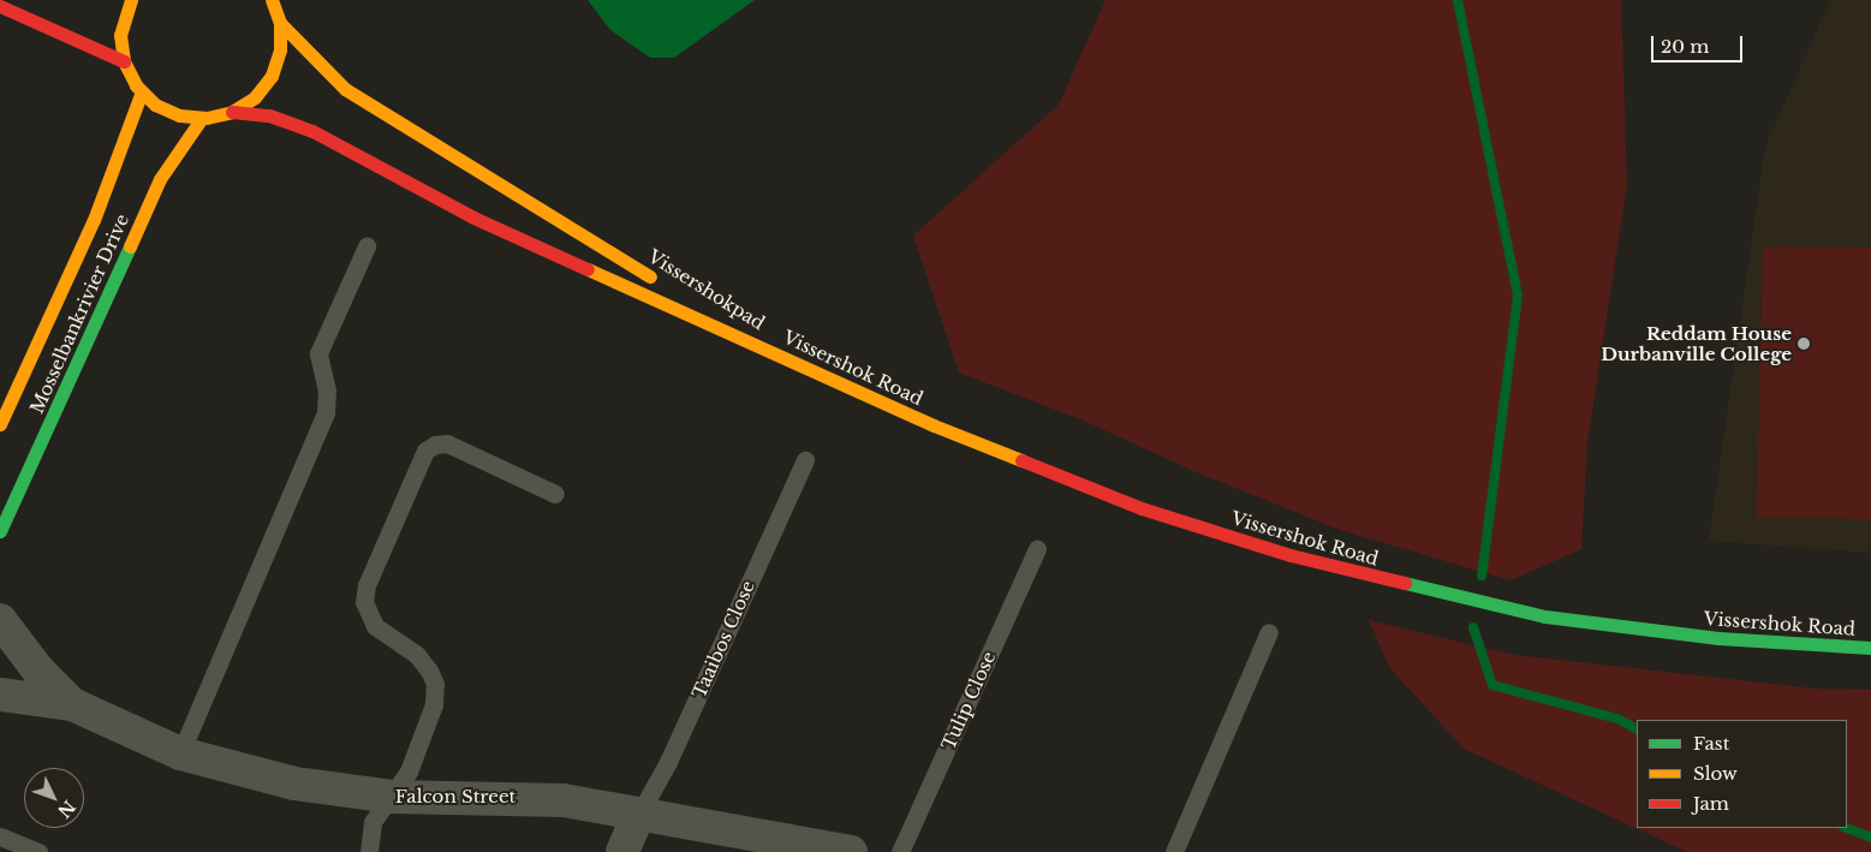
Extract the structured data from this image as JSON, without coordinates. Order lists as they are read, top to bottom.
{
  "streets": {
    "main road": ["Vissershokpad", "Mosselbankrivier Drive", "Vissershok Road"],
    "street": ["Falcon Street"],
    "lane": ["Taaibos Close", "Tulip Close"]
  },
  "crossings": [
    ["Vissershokpad", "Vissershok Road"],
    ["Taaibos Close", "Falcon Street"]
  ],
  "places": ["Reddam House Durbanville College"],
  "legend": ["Fast", "Slow", "Jam"],
  "scale_bar": "20 m",
  "north": "bottom right"
}
